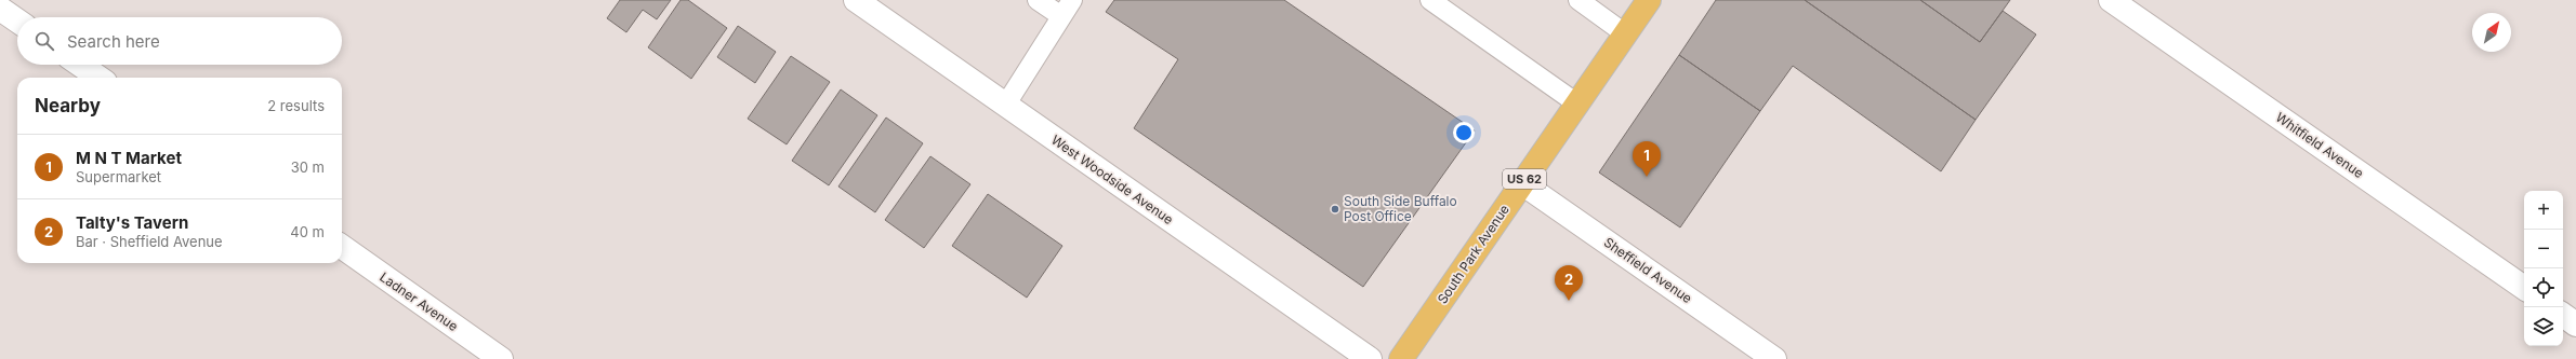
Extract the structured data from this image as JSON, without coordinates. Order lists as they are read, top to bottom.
{
  "streets": {
    "main road": ["US 62", "South Park Avenue"],
    "street": [
      "Whitfield Avenue",
      "West Woodside Avenue",
      "Sheffield Avenue",
      "Ladner Avenue"
    ]
  },
  "crossings": [
    ["South Park Avenue", "Sheffield Avenue"]
  ],
  "places": ["South Side Buffalo Post Office"],
  "north": "top right",
  "page": {
    "search": "Search here",
    "heading": ["Nearby", "2 results"],
    "list": [
      {
        "mark": "1",
        "name": "M N T Market",
        "note": "Supermarket",
        "value": "30 m"
      },
      {
        "mark": "2",
        "name": "Talty's Tavern",
        "note": "Bar · Sheffield Avenue",
        "value": "40 m"
      }
    ],
    "pins": ["1", "2"],
    "map_buttons": ["+", "−"]
  }
}
